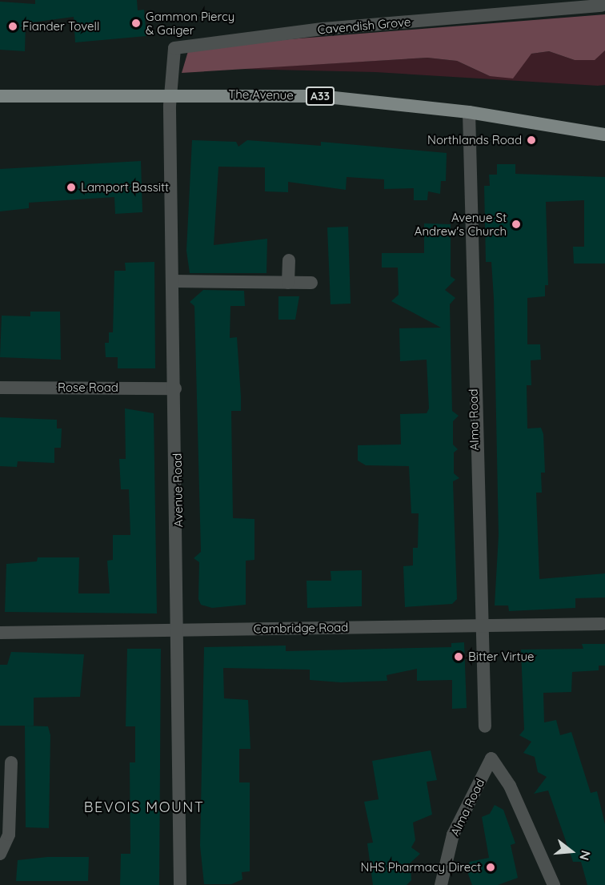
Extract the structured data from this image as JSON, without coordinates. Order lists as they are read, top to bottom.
{
  "streets": {
    "main road": ["The Avenue", "A33"],
    "street": [
      "Cavendish Grove",
      "Rose Road",
      "Alma Road",
      "Avenue Road",
      "Cambridge Road"
    ]
  },
  "crossings": [
    ["Cavendish Grove", "The Avenue"],
    ["Cavendish Grove", "Avenue Road"],
    ["The Avenue", "Alma Road"],
    ["The Avenue", "Avenue Road"],
    ["Rose Road", "Avenue Road"],
    ["Alma Road", "Cambridge Road"],
    ["Avenue Road", "Cambridge Road"]
  ],
  "districts": ["BEVOIS MOUNT"],
  "places": [
    "Gammon Piercy & Gaiger",
    "Fiander Tovell",
    "Northlands Road",
    "Lamport Bassitt",
    "Avenue St Andrew's Church",
    "Bitter Virtue",
    "NHS Pharmacy Direct"
  ],
  "north": "right"
}
